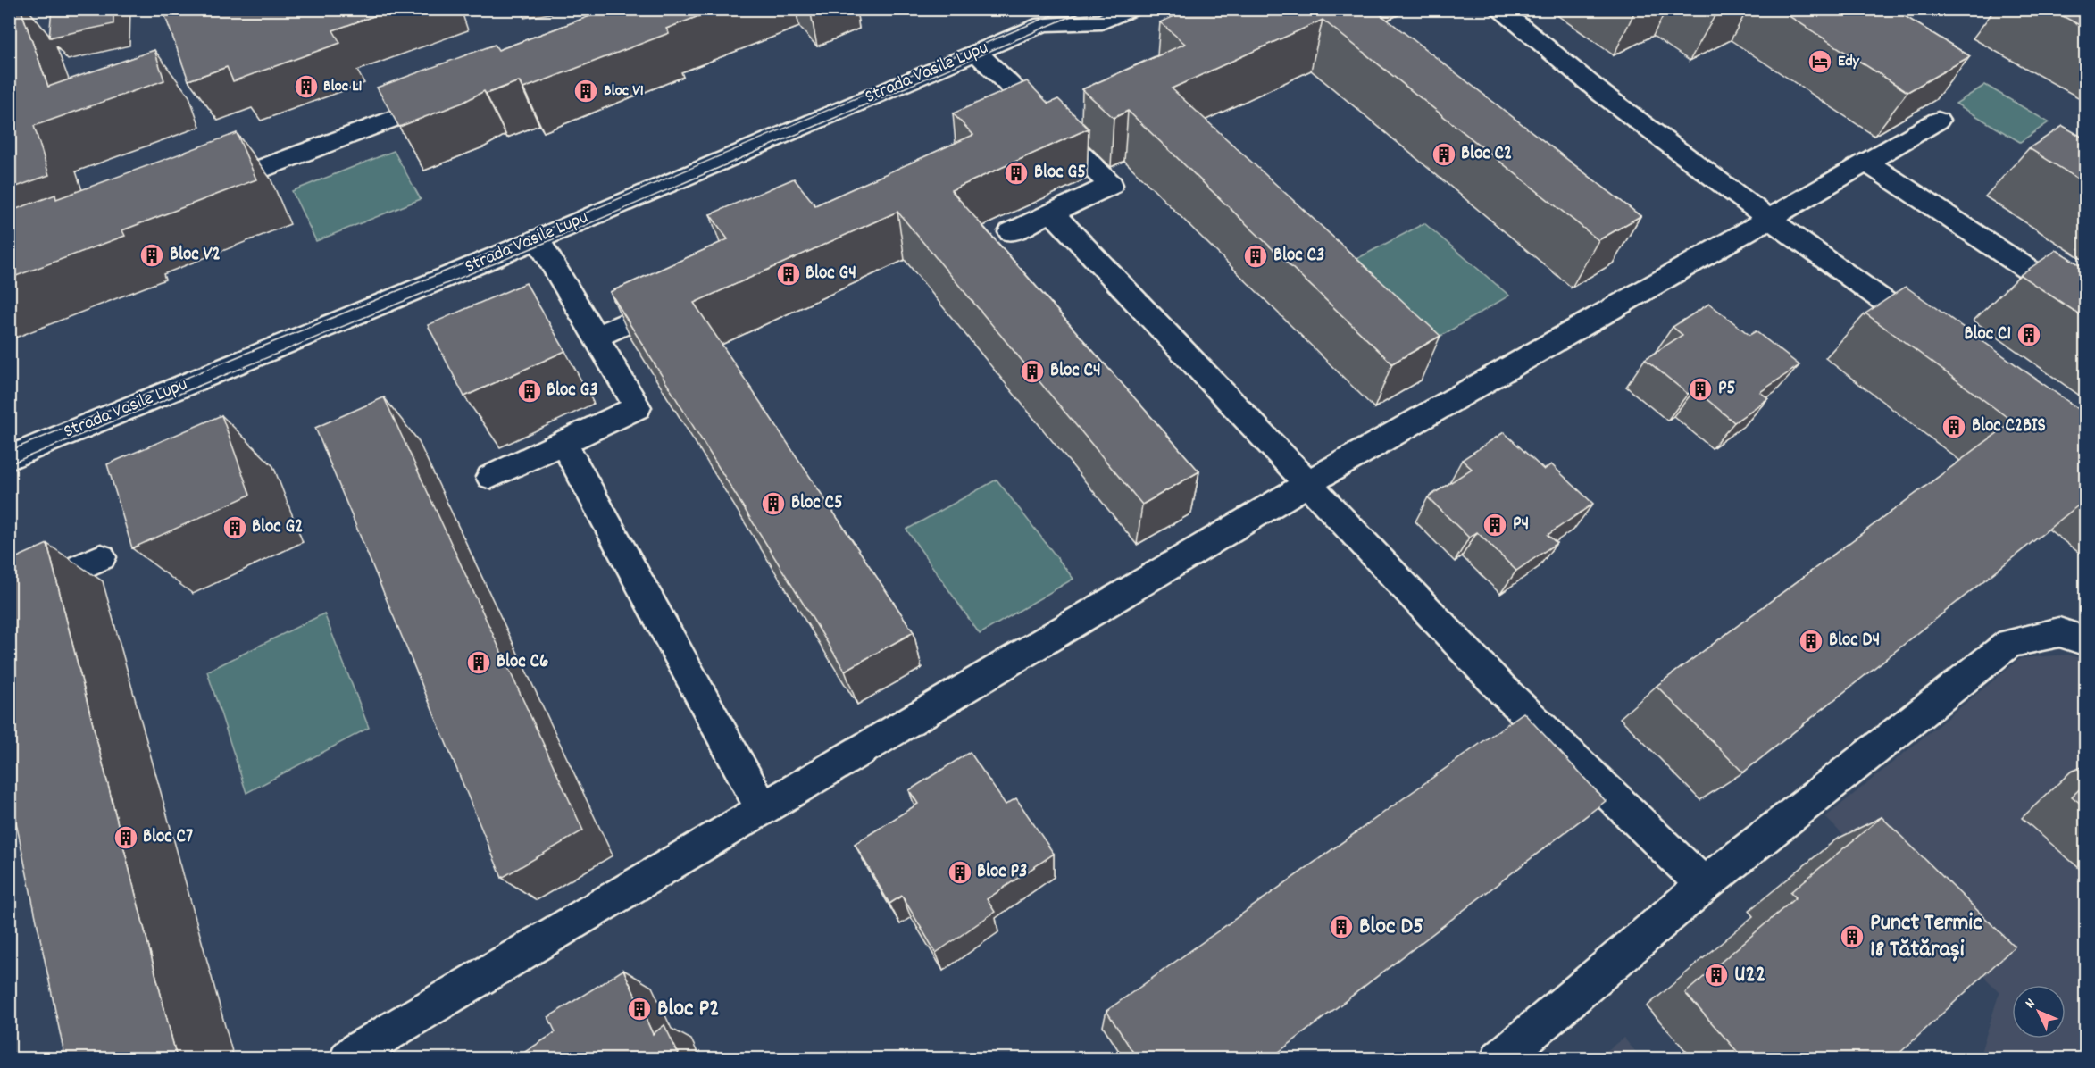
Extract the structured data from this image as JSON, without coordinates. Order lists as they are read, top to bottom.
{
  "streets": {
    "street": ["Strada Vasile Lupu"]
  },
  "places": {
    "hotel": ["Edy"],
    "building": [
      "Bloc L1",
      "Bloc V1",
      "Bloc C2",
      "Bloc G5",
      "Bloc V2",
      "Bloc C3",
      "Bloc G4",
      "Bloc C1",
      "Bloc C4",
      "P5",
      "Bloc G3",
      "Bloc C2BIS",
      "Bloc C5",
      "P4",
      "Bloc G2",
      "Bloc D4",
      "Bloc C6",
      "Bloc C7",
      "Bloc P3",
      "Bloc D5",
      "Punct Termic 18 Tătărași",
      "U22",
      "Bloc P2"
    ]
  },
  "north": "top left"
}
